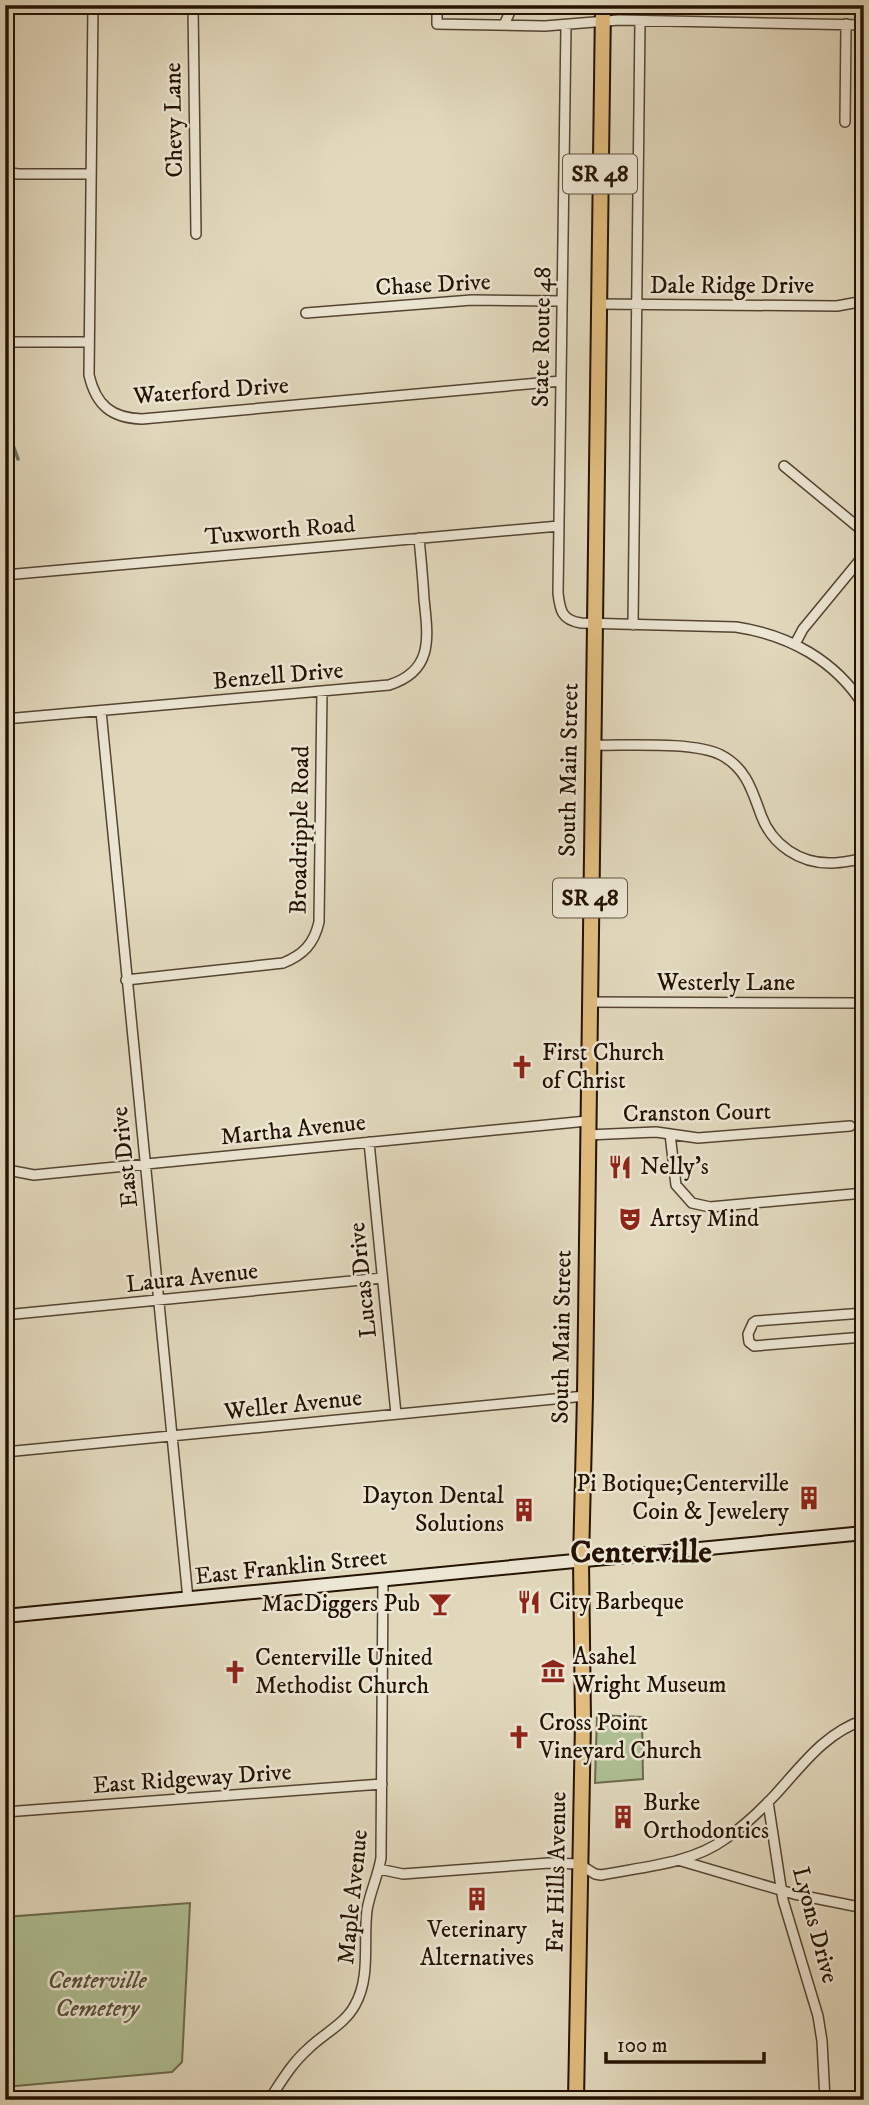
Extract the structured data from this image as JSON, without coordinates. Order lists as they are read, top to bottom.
{
  "streets": {
    "main road": ["SR 48", "South Main Street", "Far Hills Avenue"],
    "street": [
      "Chevy Lane",
      "Chase Drive",
      "Dale Ridge Drive",
      "State Route 48",
      "Waterford Drive",
      "Tuxworth Road",
      "Benzell Drive",
      "Broadripple Road",
      "Westerly Lane",
      "Cranston Court",
      "Martha Avenue",
      "East Drive",
      "Laura Avenue",
      "Lucas Drive",
      "Weller Avenue",
      "East Franklin Street",
      "East Ridgeway Drive",
      "Maple Avenue",
      "Lyons Drive"
    ]
  },
  "crossings": [
    ["SR 48", "South Main Street"],
    ["Chase Drive", "State Route 48"],
    ["Dale Ridge Drive", "South Main Street"],
    ["State Route 48", "Waterford Drive"],
    ["State Route 48", "Tuxworth Road"],
    ["State Route 48", "South Main Street"],
    ["Tuxworth Road", "Benzell Drive"],
    ["Benzell Drive", "Broadripple Road"],
    ["Benzell Drive", "East Drive"],
    ["South Main Street", "Westerly Lane"],
    ["South Main Street", "Cranston Court"],
    ["South Main Street", "Martha Avenue"],
    ["South Main Street", "Weller Avenue"],
    ["South Main Street", "East Franklin Street"],
    ["South Main Street", "Far Hills Avenue"],
    ["Broadripple Road", "East Drive"],
    ["Cranston Court", "Martha Avenue"],
    ["Martha Avenue", "East Drive"],
    ["Martha Avenue", "Lucas Drive"],
    ["East Drive", "Laura Avenue"],
    ["East Drive", "Weller Avenue"],
    ["East Drive", "East Franklin Street"],
    ["Laura Avenue", "Lucas Drive"],
    ["Lucas Drive", "Weller Avenue"],
    ["East Franklin Street", "Far Hills Avenue"],
    ["East Franklin Street", "Maple Avenue"],
    ["East Ridgeway Drive", "Maple Avenue"]
  ],
  "districts": ["Centerville"],
  "parks": ["Centerville Cemetery"],
  "places": {
    "church": ["First Church of Christ", "Centerville United Methodist Church", "Cross Point Vineyard Church"],
    "restaurant": ["Nelly's", "City Barbeque"],
    "theatre": ["Artsy Mind"],
    "building": [
      "Pi Botique;Centerville Coin & Jewelery",
      "Dayton Dental Solutions",
      "Burke Orthodontics",
      "Veterinary Alternatives"
    ],
    "bar": ["MacDiggers Pub"],
    "museum": ["Asahel Wright Museum"]
  },
  "scale_bar": "100 m"
}
